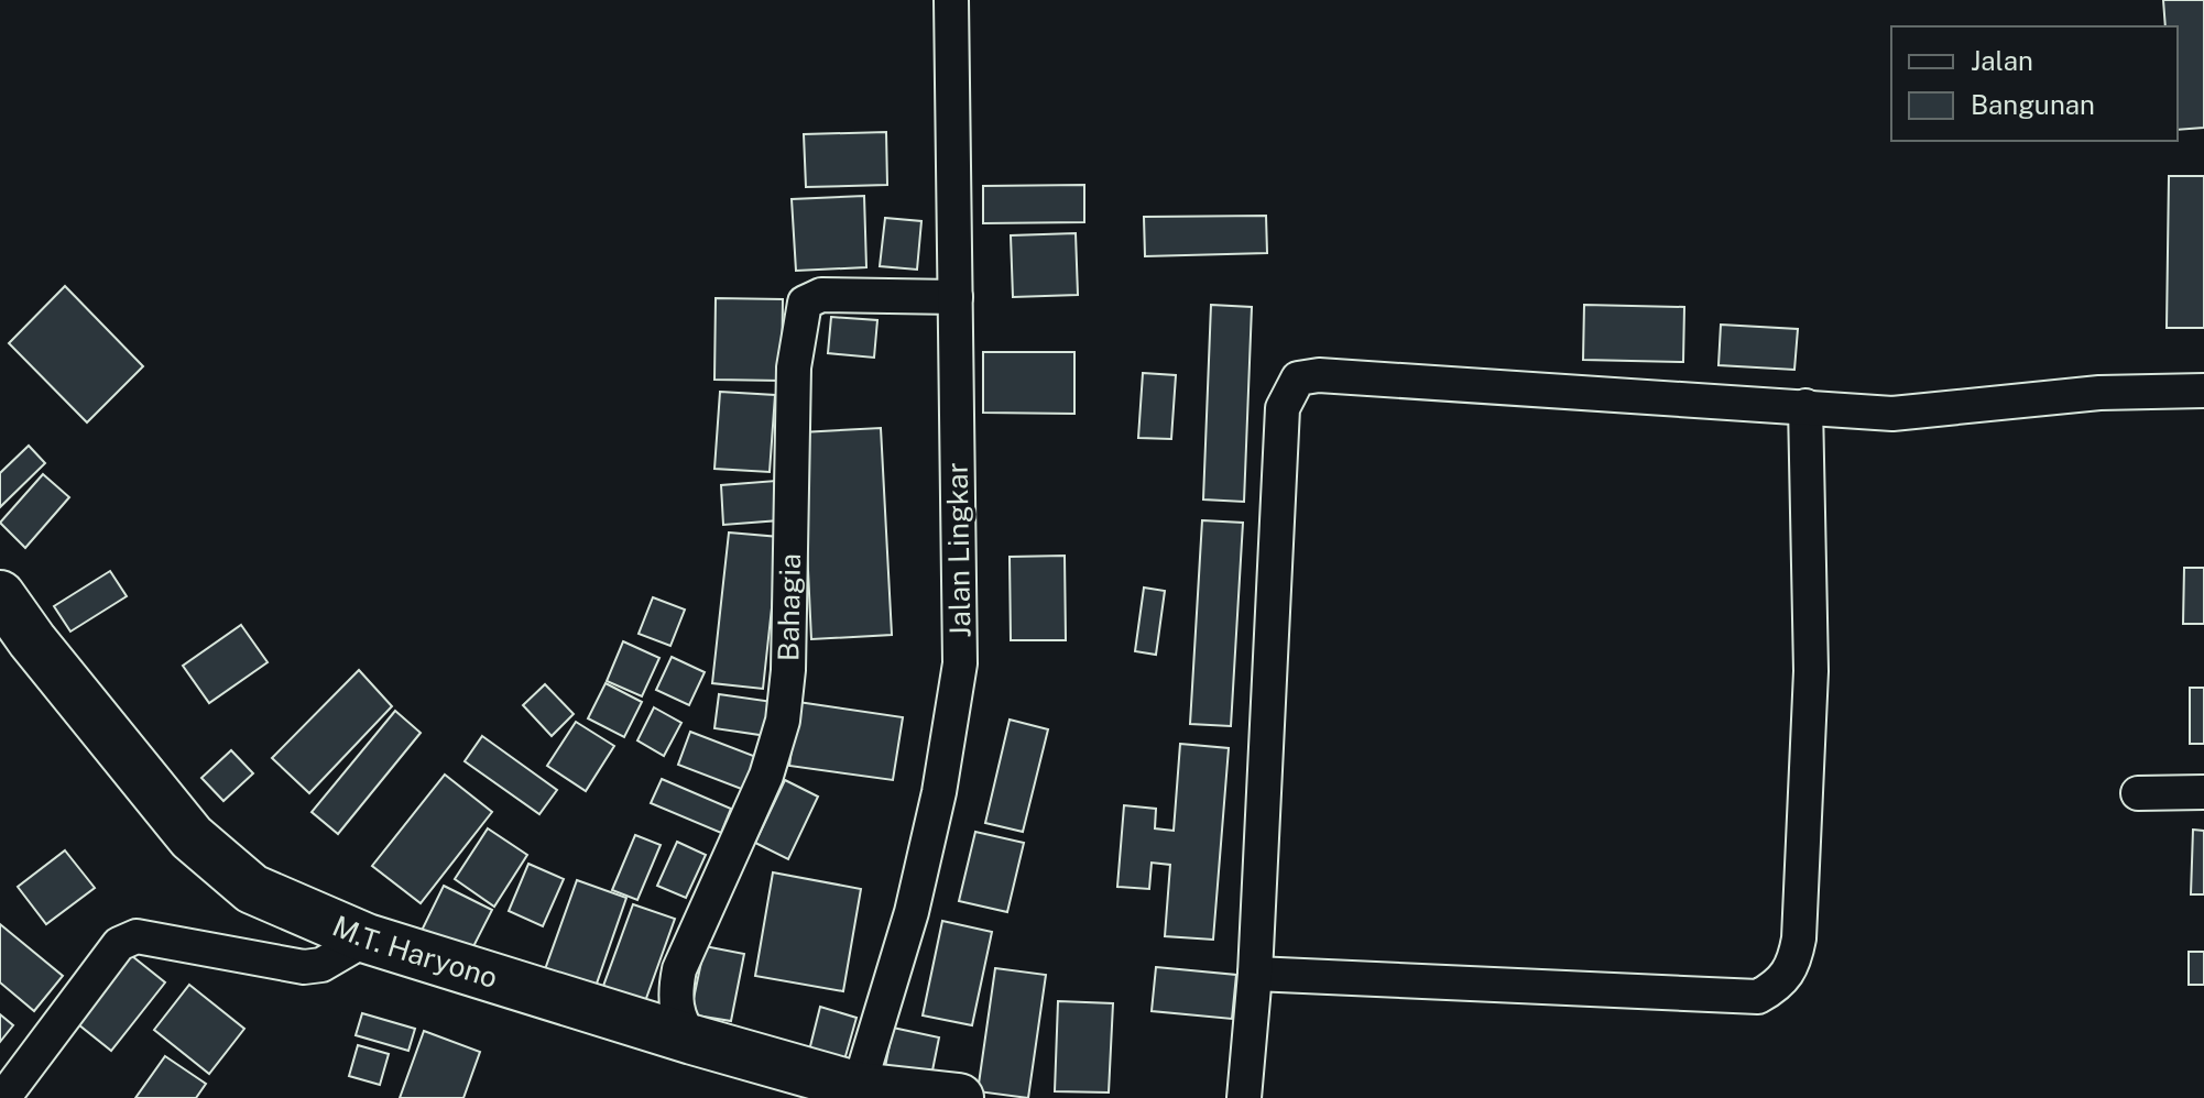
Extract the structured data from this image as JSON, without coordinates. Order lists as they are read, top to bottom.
{
  "streets": {
    "highway": ["M.T. Haryono"],
    "street": ["Jalan Lingkar", "Bahagia"]
  },
  "crossings": [
    ["Jalan Lingkar", "Bahagia"],
    ["Jalan Lingkar", "M.T. Haryono"],
    ["Bahagia", "M.T. Haryono"]
  ],
  "legend": ["Jalan", "Bangunan"]
}
